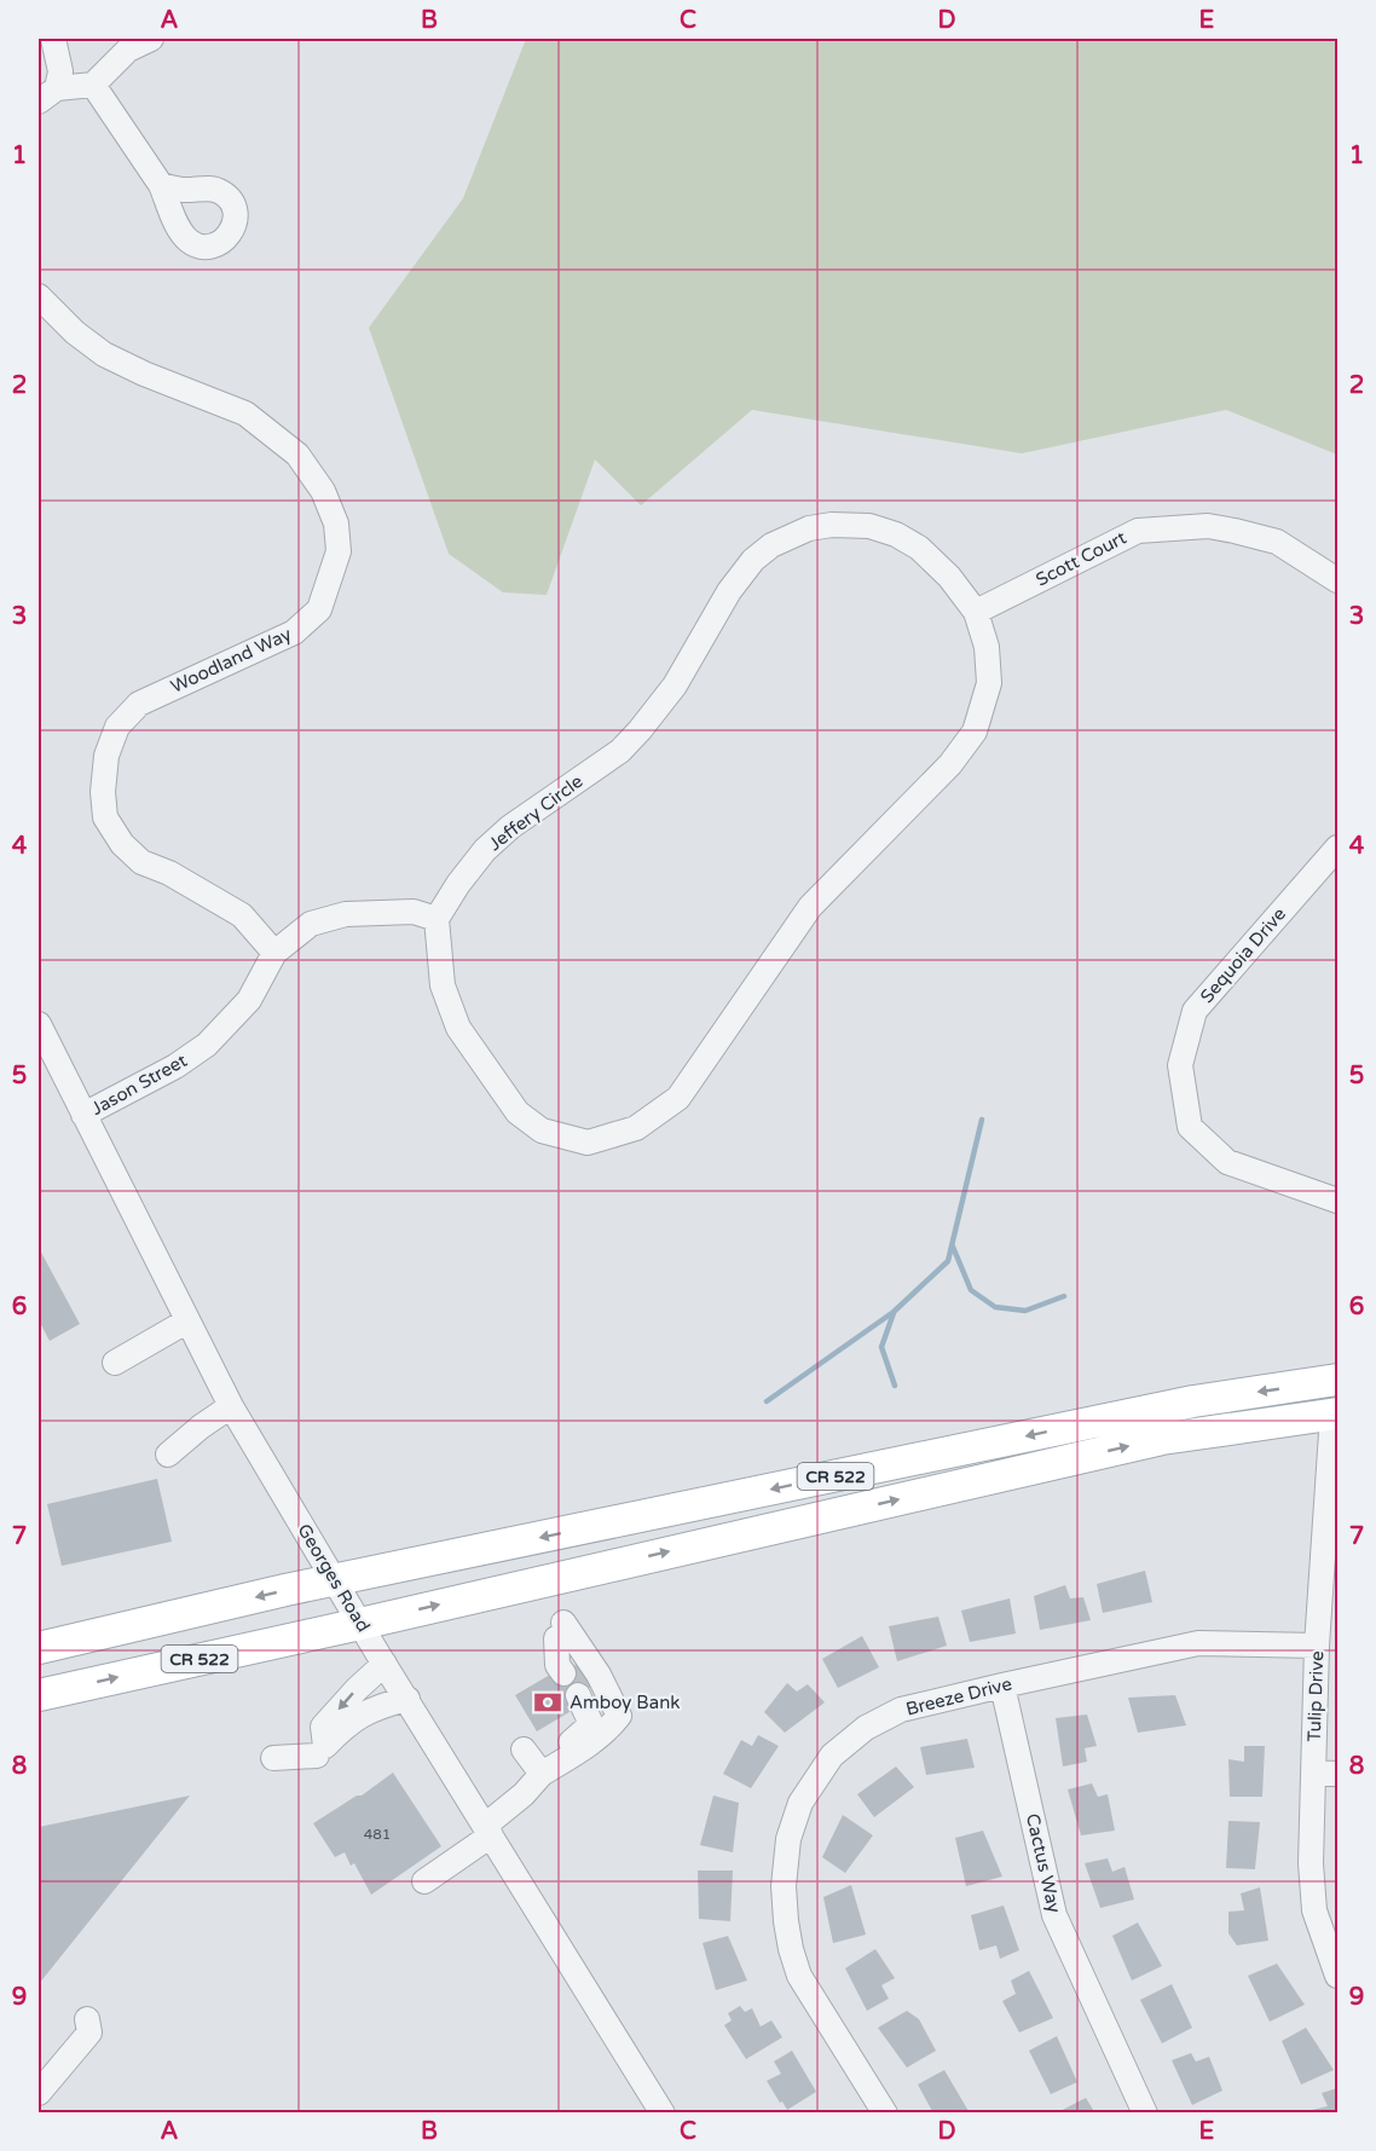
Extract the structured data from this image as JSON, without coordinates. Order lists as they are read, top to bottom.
{
  "streets": {
    "main road": ["CR 522"],
    "street": [
      "Scott Court",
      "Woodland Way",
      "Jeffery Circle",
      "Sequoia Drive",
      "Jason Street",
      "Georges Road",
      "Breeze Drive",
      "Tulip Drive",
      "Cactus Way"
    ]
  },
  "crossings": [
    ["Scott Court", "Jeffery Circle"],
    ["Woodland Way", "Jason Street"],
    ["Jeffery Circle", "Jason Street"],
    ["Jason Street", "Georges Road"],
    ["CR 522", "Georges Road"],
    ["CR 522", "Tulip Drive"],
    ["Breeze Drive", "Tulip Drive"],
    ["Breeze Drive", "Cactus Way"]
  ],
  "places": {
    "bank": ["Amboy Bank"]
  },
  "house_numbers": ["481"],
  "grid": {
    "columns": [
      "A",
      "B",
      "C",
      "D",
      "E"
    ],
    "rows": [
      "1",
      "2",
      "3",
      "4",
      "5",
      "6",
      "7",
      "8",
      "9"
    ]
  }
}
